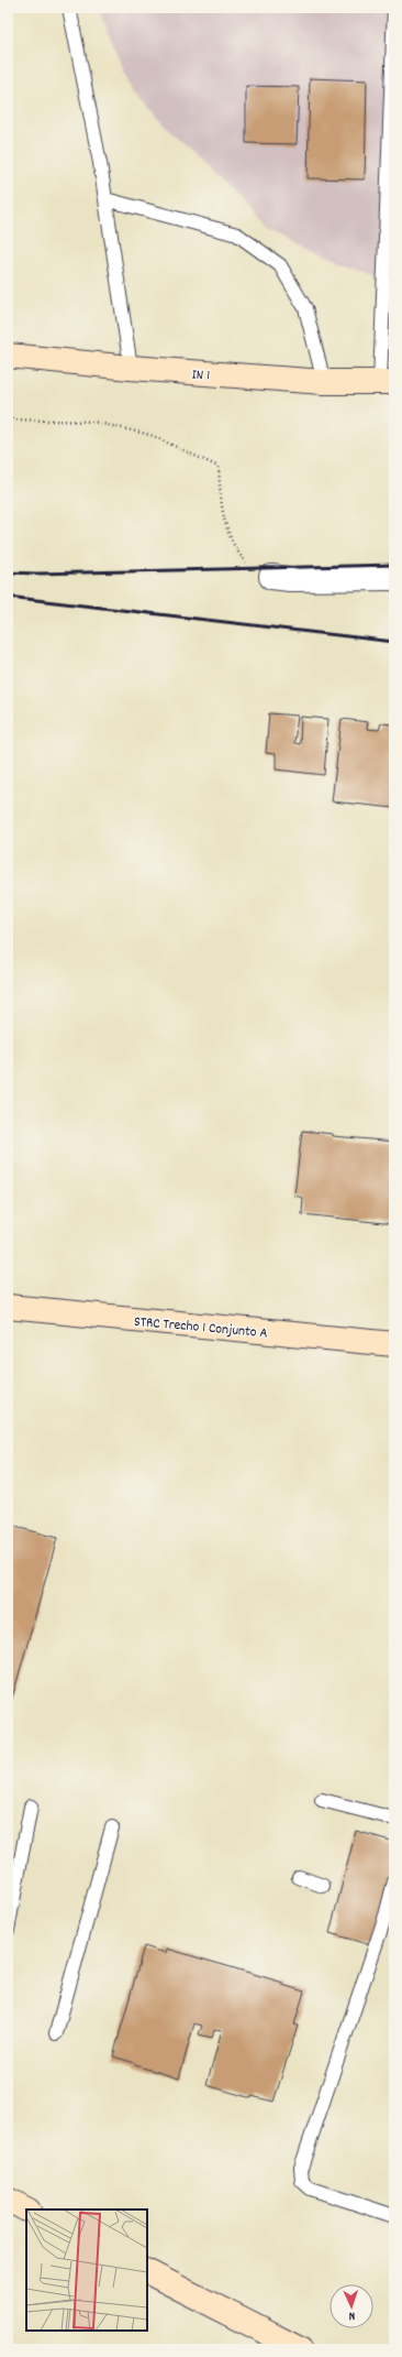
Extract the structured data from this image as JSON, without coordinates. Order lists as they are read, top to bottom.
{
  "streets": {
    "main road": ["IN 1", "STRC Trecho 1 Conjunto A"]
  },
  "north": "bottom"
}
